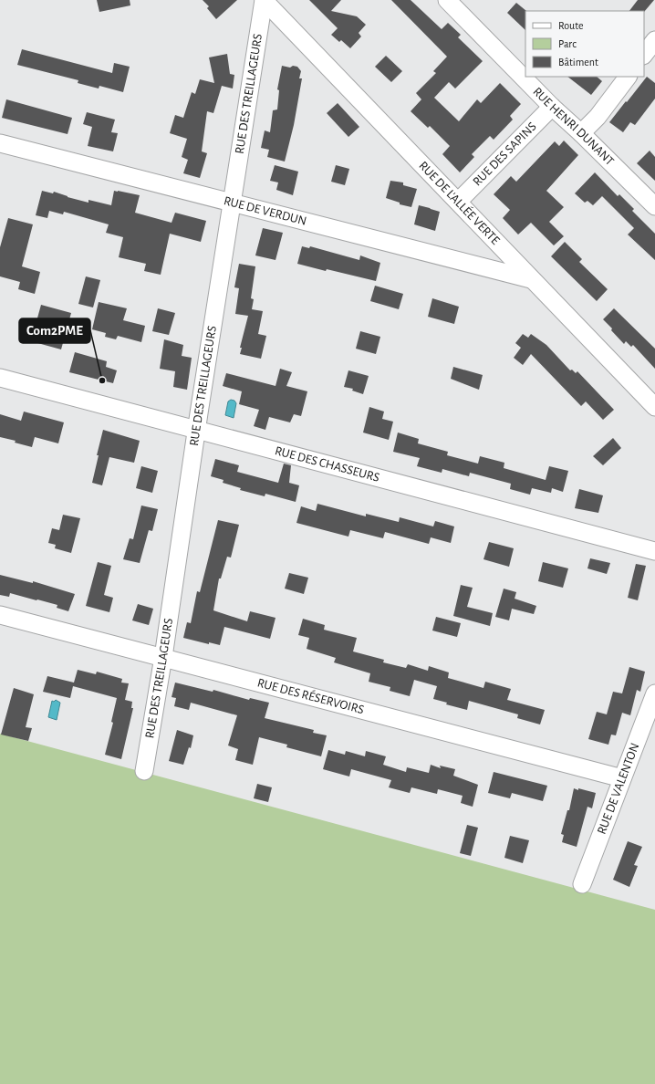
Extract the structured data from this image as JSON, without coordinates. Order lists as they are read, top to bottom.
{
  "streets": {
    "street": [
      "RUE DES TREILLAGEURS",
      "RUE HENRI DUNANT",
      "RUE DES SAPINS",
      "RUE DE L'ALLÉE VERTE",
      "RUE DE VERDUN",
      "RUE DES CHASSEURS",
      "RUE DES RÉSERVOIRS",
      "RUE DE VALENTON"
    ]
  },
  "crossings": [
    ["RUE DES TREILLAGEURS", "RUE DE L'ALLÉE VERTE"],
    ["RUE DES TREILLAGEURS", "RUE DE VERDUN"],
    ["RUE DES TREILLAGEURS", "RUE DES CHASSEURS"],
    ["RUE DES TREILLAGEURS", "RUE DES RÉSERVOIRS"],
    ["RUE HENRI DUNANT", "RUE DES SAPINS"],
    ["RUE DES SAPINS", "RUE DE L'ALLÉE VERTE"],
    ["RUE DE L'ALLÉE VERTE", "RUE DE VERDUN"],
    ["RUE DES RÉSERVOIRS", "RUE DE VALENTON"]
  ],
  "places": ["Com2PME"],
  "legend": ["Route", "Parc", "Bâtiment"]
}
